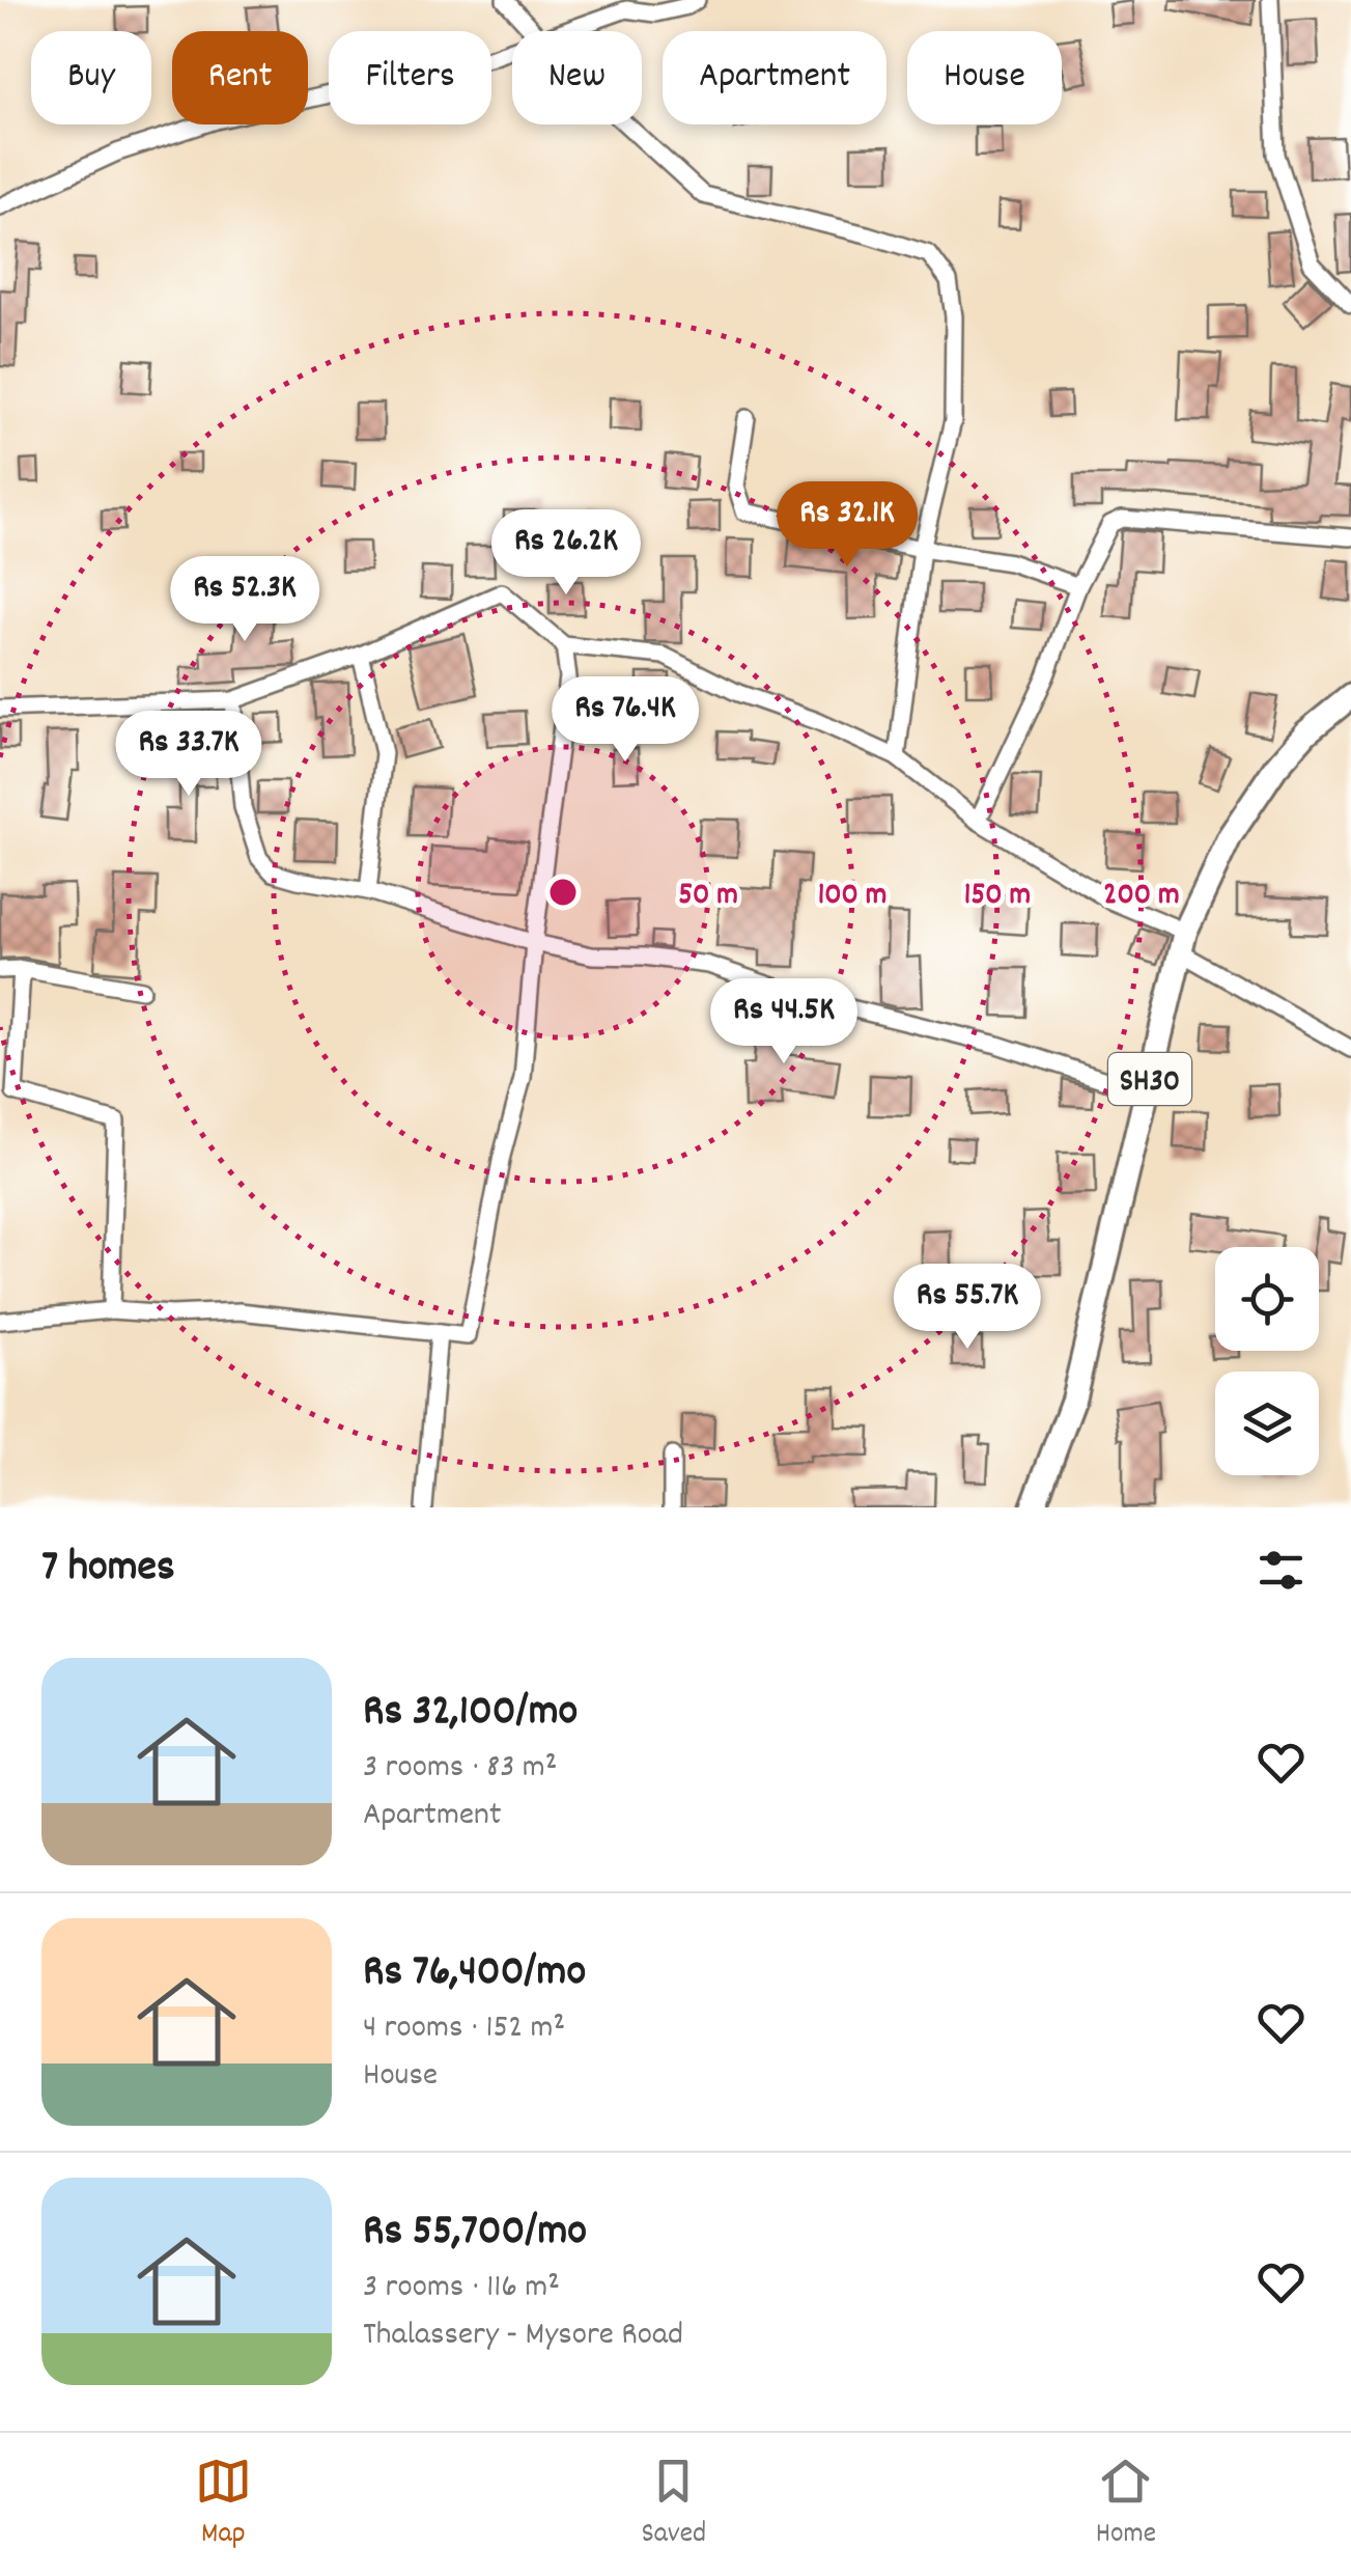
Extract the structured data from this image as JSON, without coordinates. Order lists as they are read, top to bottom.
{
  "streets": {
    "main road": ["SH30"]
  },
  "page": {
    "chip": [
      "Buy",
      "Rent",
      "Filters",
      "New",
      "Apartment",
      "House"
    ],
    "price": [
      "Rs 32.1K",
      "Rs 26.2K",
      "Rs 52.3K",
      "Rs 76.4K",
      "Rs 33.7K",
      "Rs 44.5K",
      "Rs 55.7K"
    ],
    "heading": "7 homes",
    "list": [
      {
        "name": "Rs 32,100/mo",
        "note": "3 rooms · 83 m² · Apartment"
      },
      {
        "name": "Rs 76,400/mo",
        "note": "4 rooms · 152 m² · House"
      },
      {
        "name": "Rs 55,700/mo",
        "note": "3 rooms · 116 m² · Thalassery - Mysore Road"
      }
    ],
    "tabs": ["Map", "Saved", "Home"]
  },
  "rings": [
    "50 m",
    "100 m",
    "150 m",
    "200 m"
  ]
}
